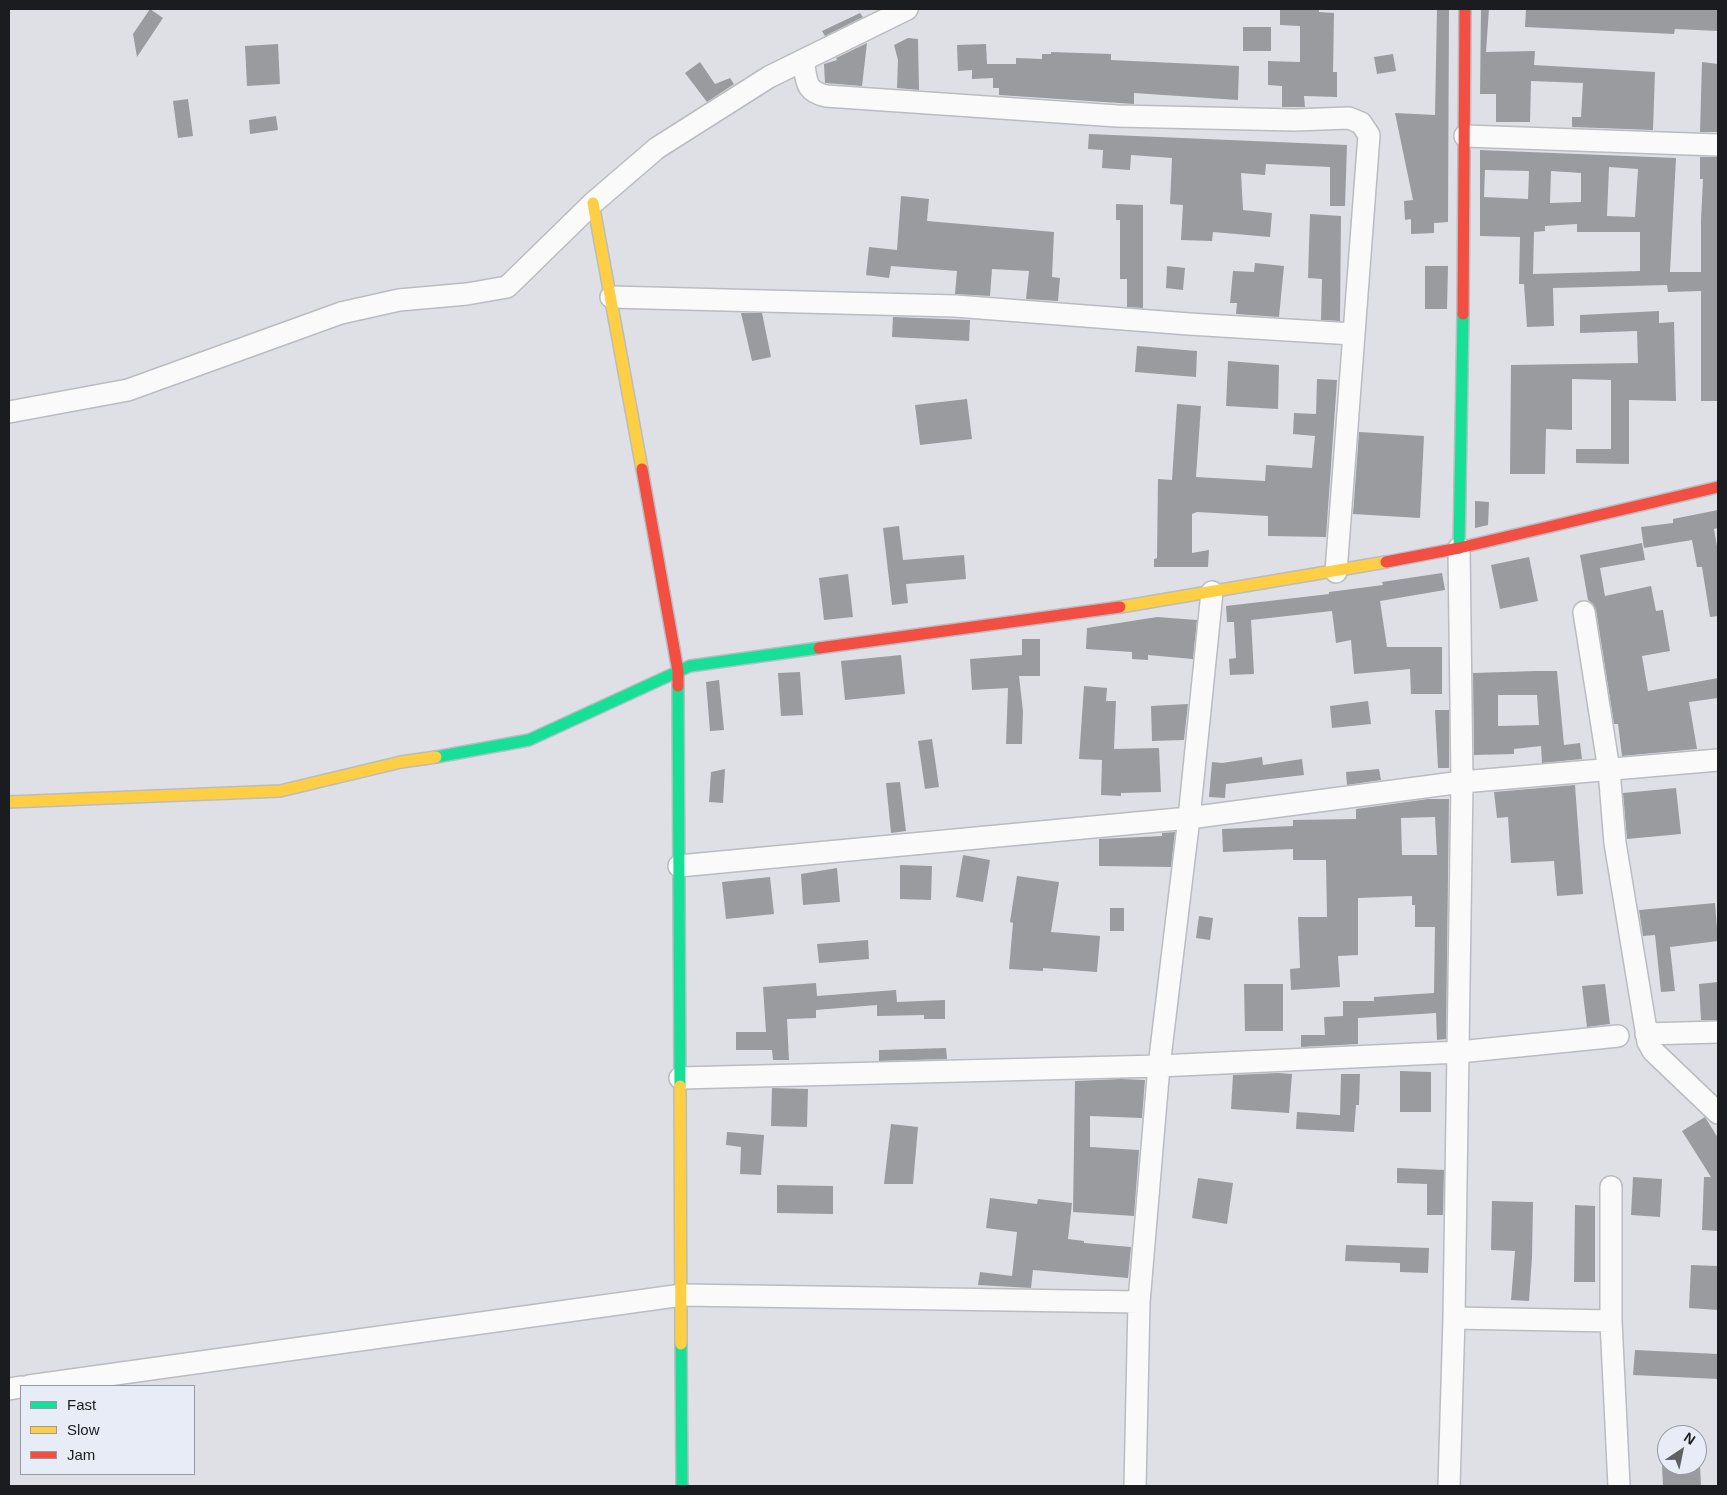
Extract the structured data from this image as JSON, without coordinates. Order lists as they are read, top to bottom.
{
  "legend": ["Fast", "Slow", "Jam"],
  "north": "top right"
}
